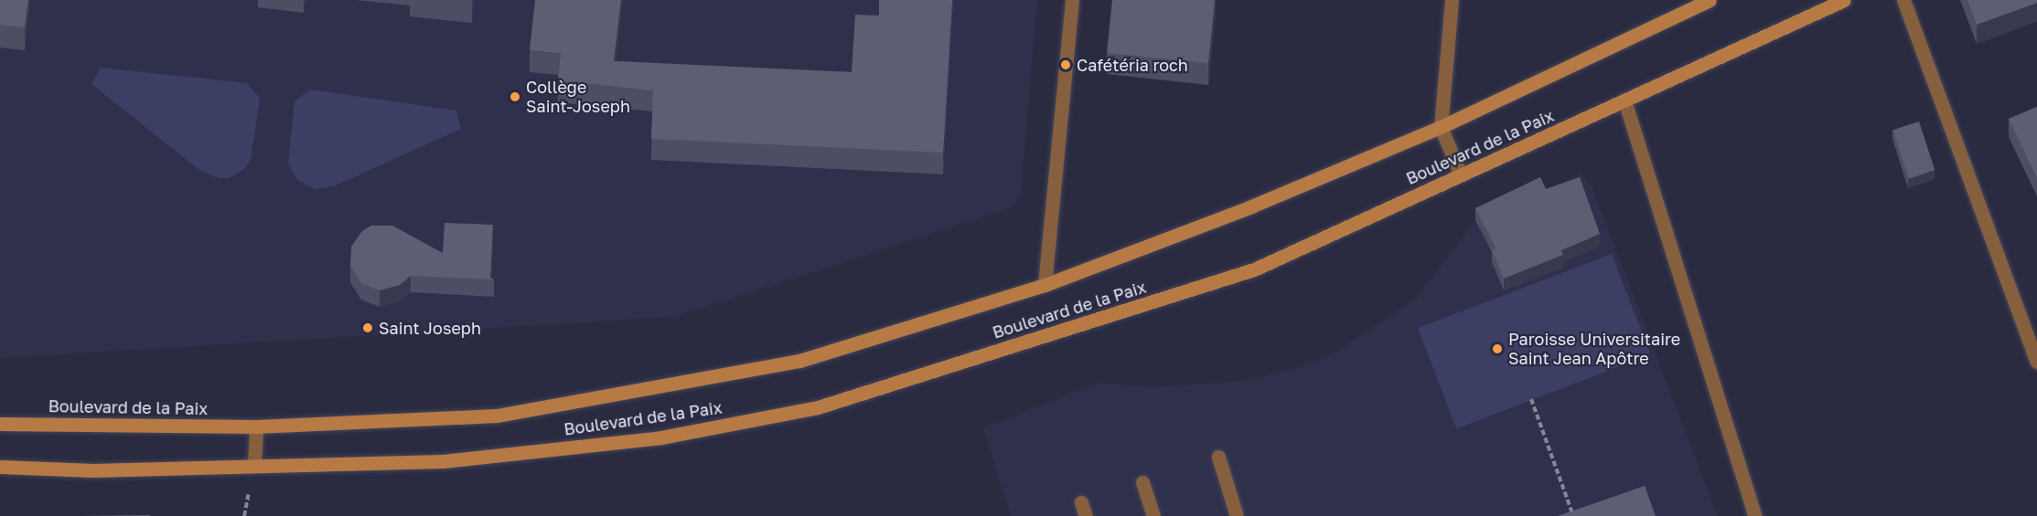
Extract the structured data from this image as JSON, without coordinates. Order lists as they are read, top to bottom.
{
  "streets": {
    "main road": ["Boulevard de la Paix"]
  },
  "places": [
    "Cafétéria roch",
    "Collège Saint-Joseph",
    "Saint Joseph",
    "Paroisse Universitaire Saint Jean Apôtre"
  ]
}
